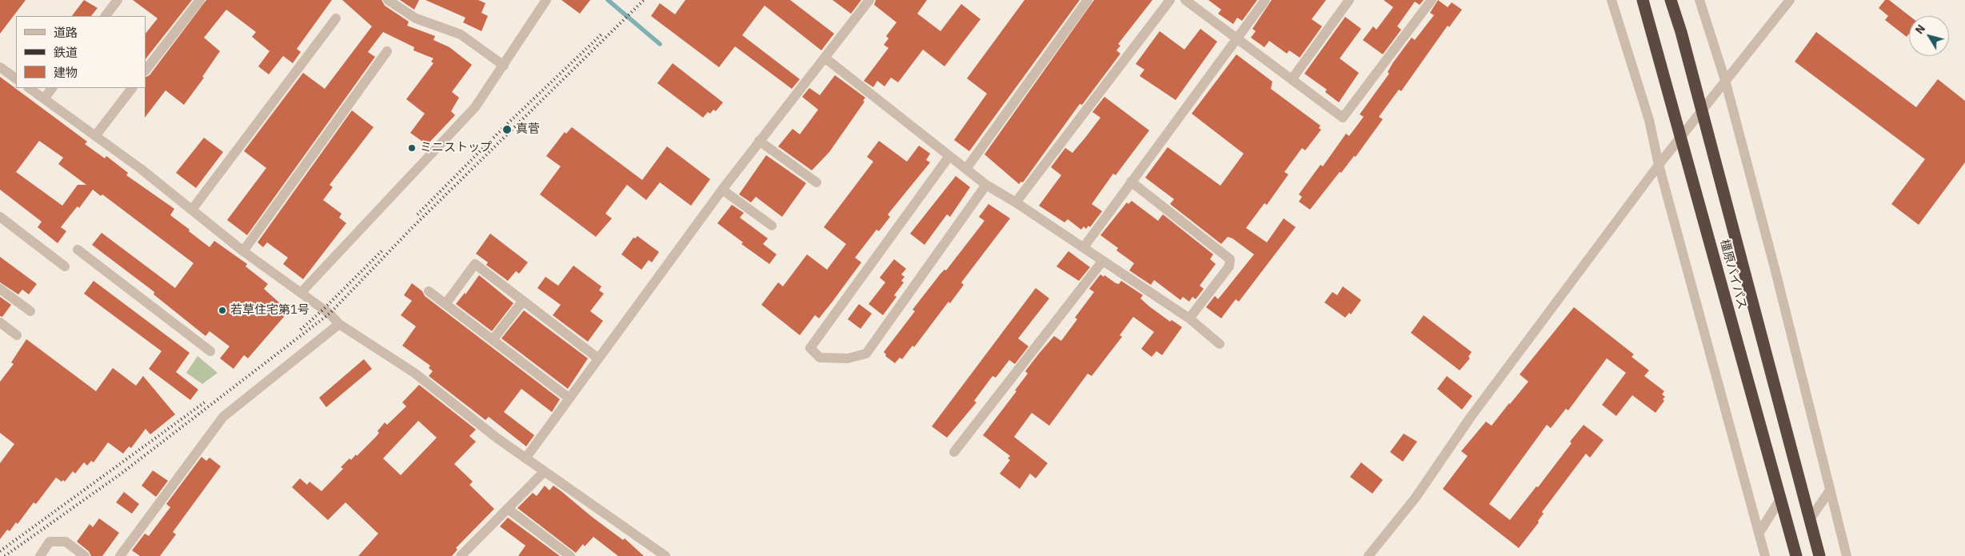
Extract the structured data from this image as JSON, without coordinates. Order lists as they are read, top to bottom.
{
  "streets": {
    "highway": ["橿原バイパス"]
  },
  "places": ["真菅", "ミニストップ", "若草住宅第1号"],
  "legend": ["道路", "鉄道", "建物"],
  "north": "top left"
}
